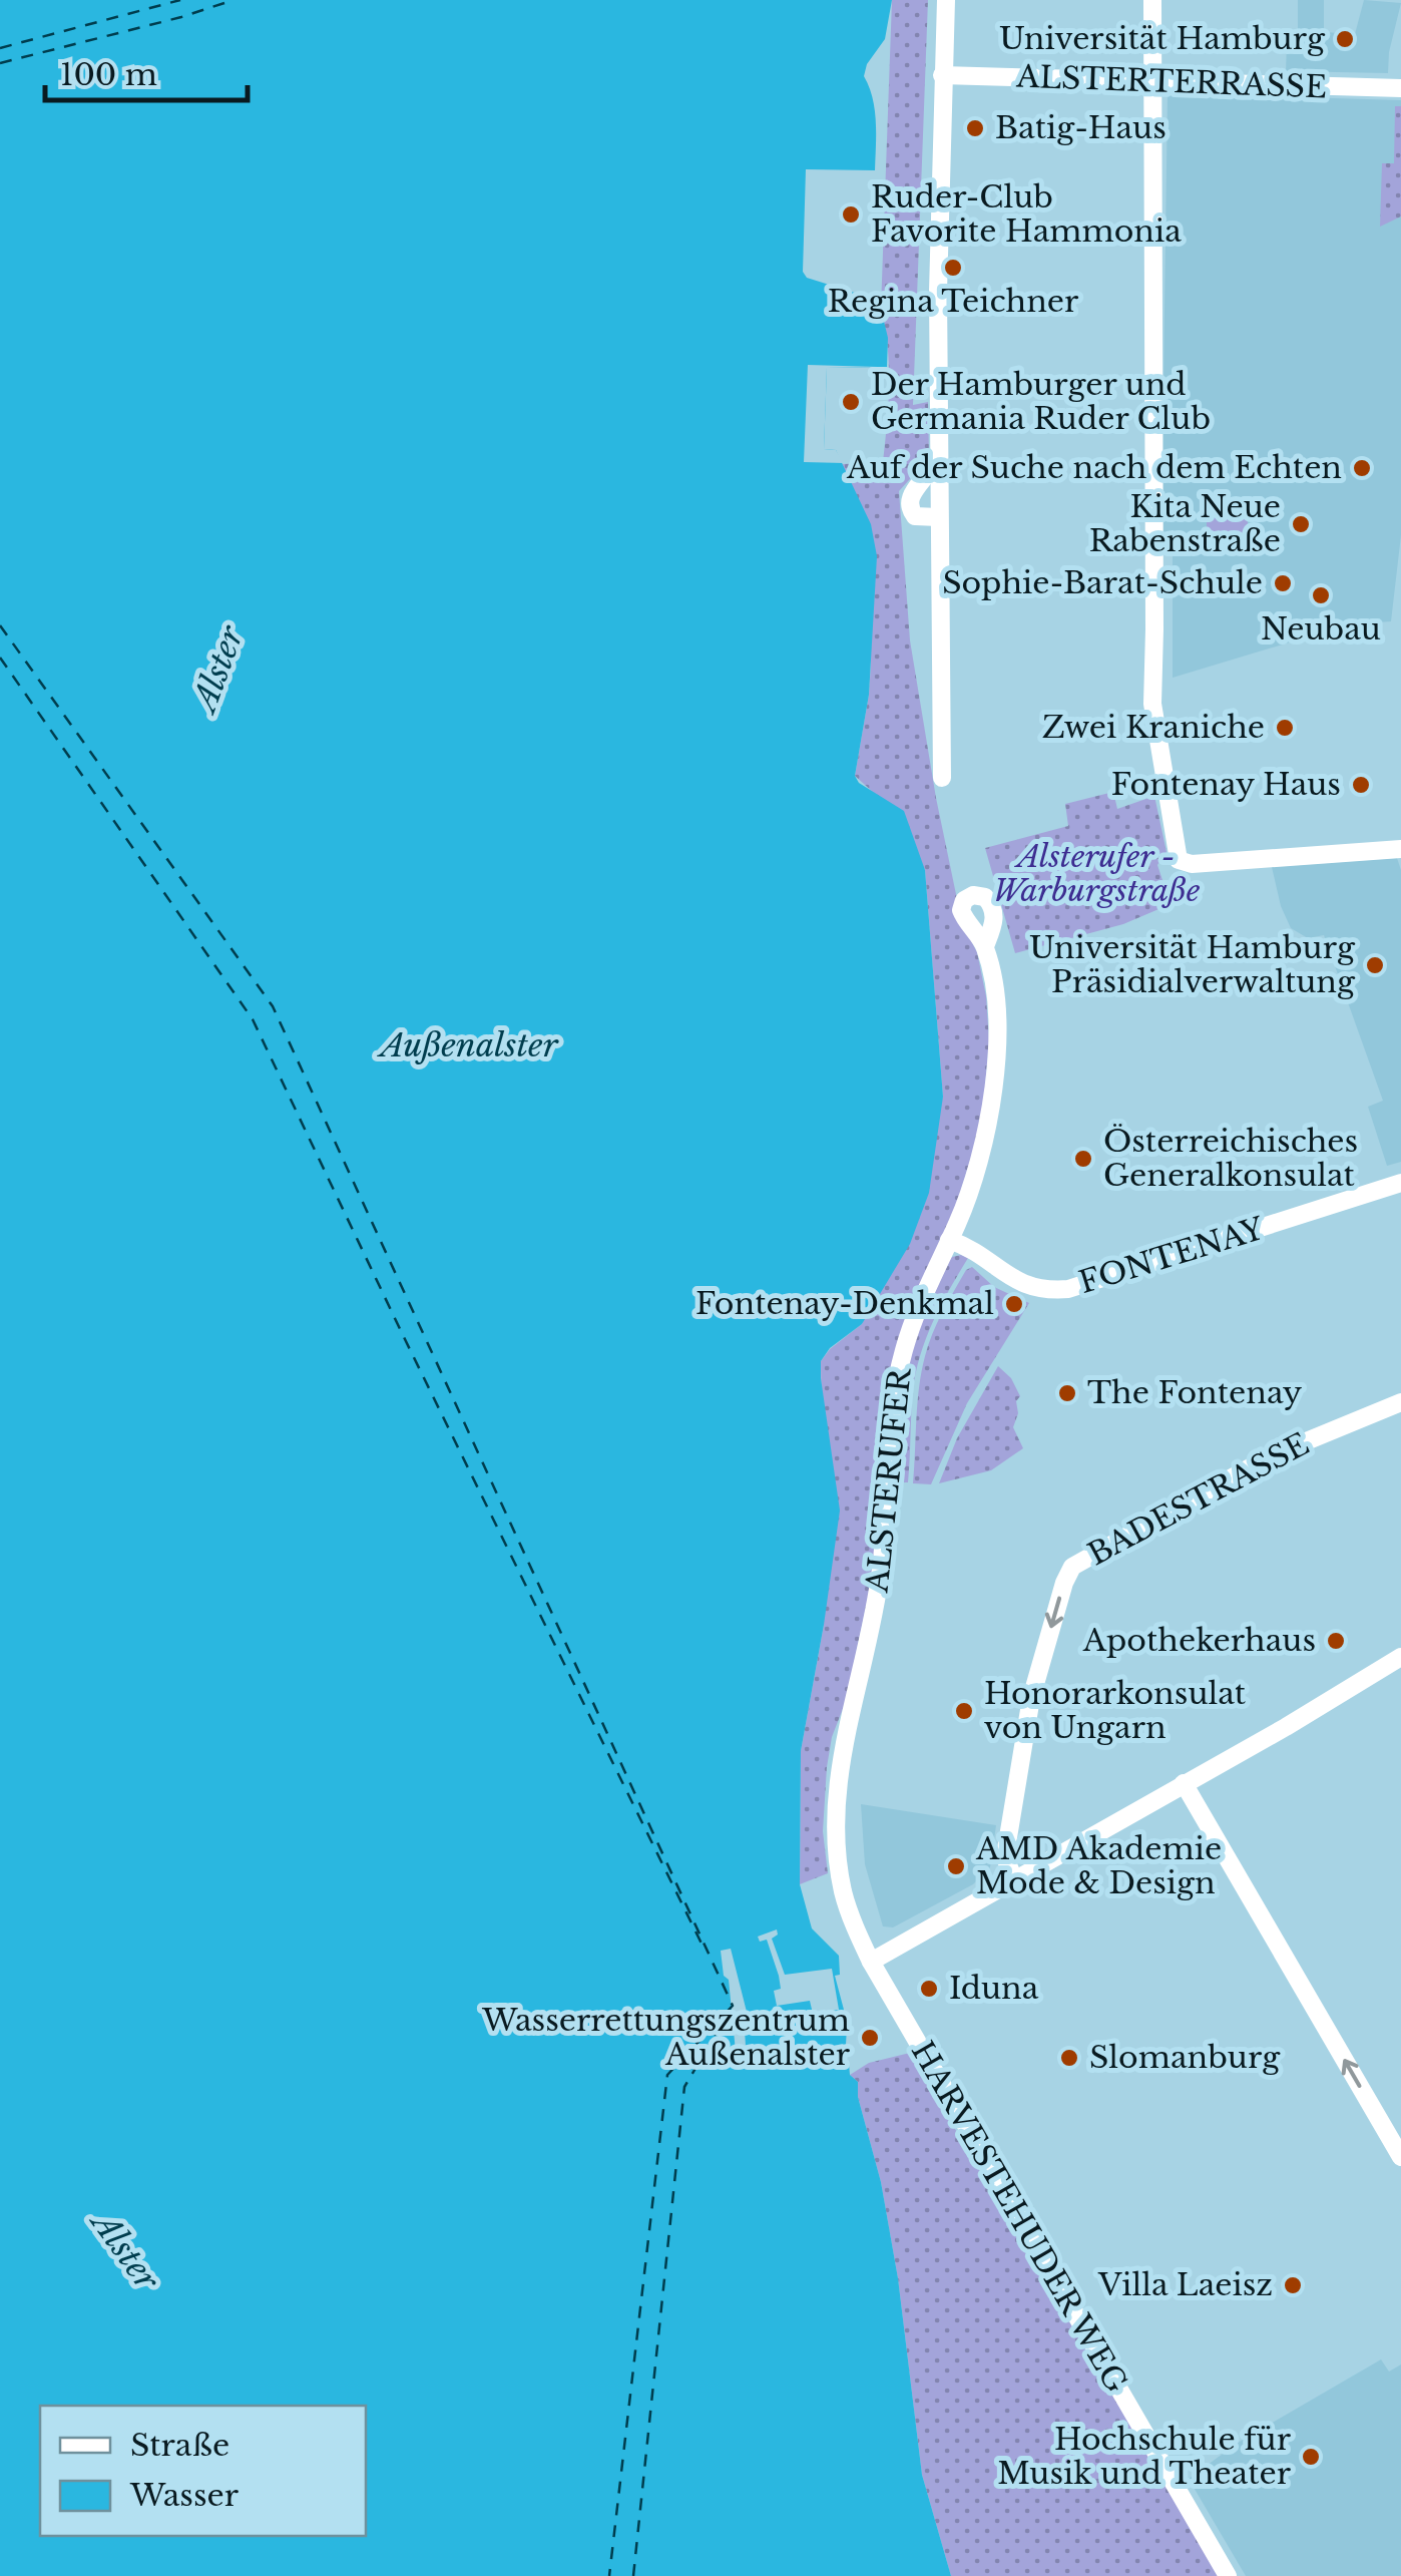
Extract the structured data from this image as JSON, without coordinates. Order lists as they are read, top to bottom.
{
  "streets": {
    "street": [
      "ALSTERTERRASSE",
      "FONTENAY",
      "ALSTERUFER",
      "BADESTRASSE",
      "HARVESTEHUDER WEG"
    ]
  },
  "crossings": [
    ["FONTENAY", "ALSTERUFER"],
    ["ALSTERUFER", "HARVESTEHUDER WEG"]
  ],
  "one_way": ["BADESTRASSE"],
  "water": ["Alster", "Außenalster"],
  "parks": ["Alsterufer - Warburgstraße"],
  "places": [
    "Universität Hamburg",
    "Batig-Haus",
    "Ruder-Club Favorite Hammonia",
    "Regina Teichner",
    "Der Hamburger und Germania Ruder Club",
    "Auf der Suche nach dem Echten",
    "Kita Neue Rabenstraße",
    "Sophie-Barat-Schule",
    "Neubau",
    "Zwei Kraniche",
    "Fontenay Haus",
    "Universität Hamburg Präsidialverwaltung",
    "Österreichisches Generalkonsulat",
    "Fontenay-Denkmal",
    "The Fontenay",
    "Apothekerhaus",
    "Honorarkonsulat von Ungarn",
    "AMD Akademie Mode & Design",
    "Iduna",
    "Wasserrettungszentrum Außenalster",
    "Slomanburg",
    "Villa Laeisz",
    "Hochschule für Musik und Theater"
  ],
  "legend": ["Straße", "Wasser"],
  "scale_bar": "100 m"
}
